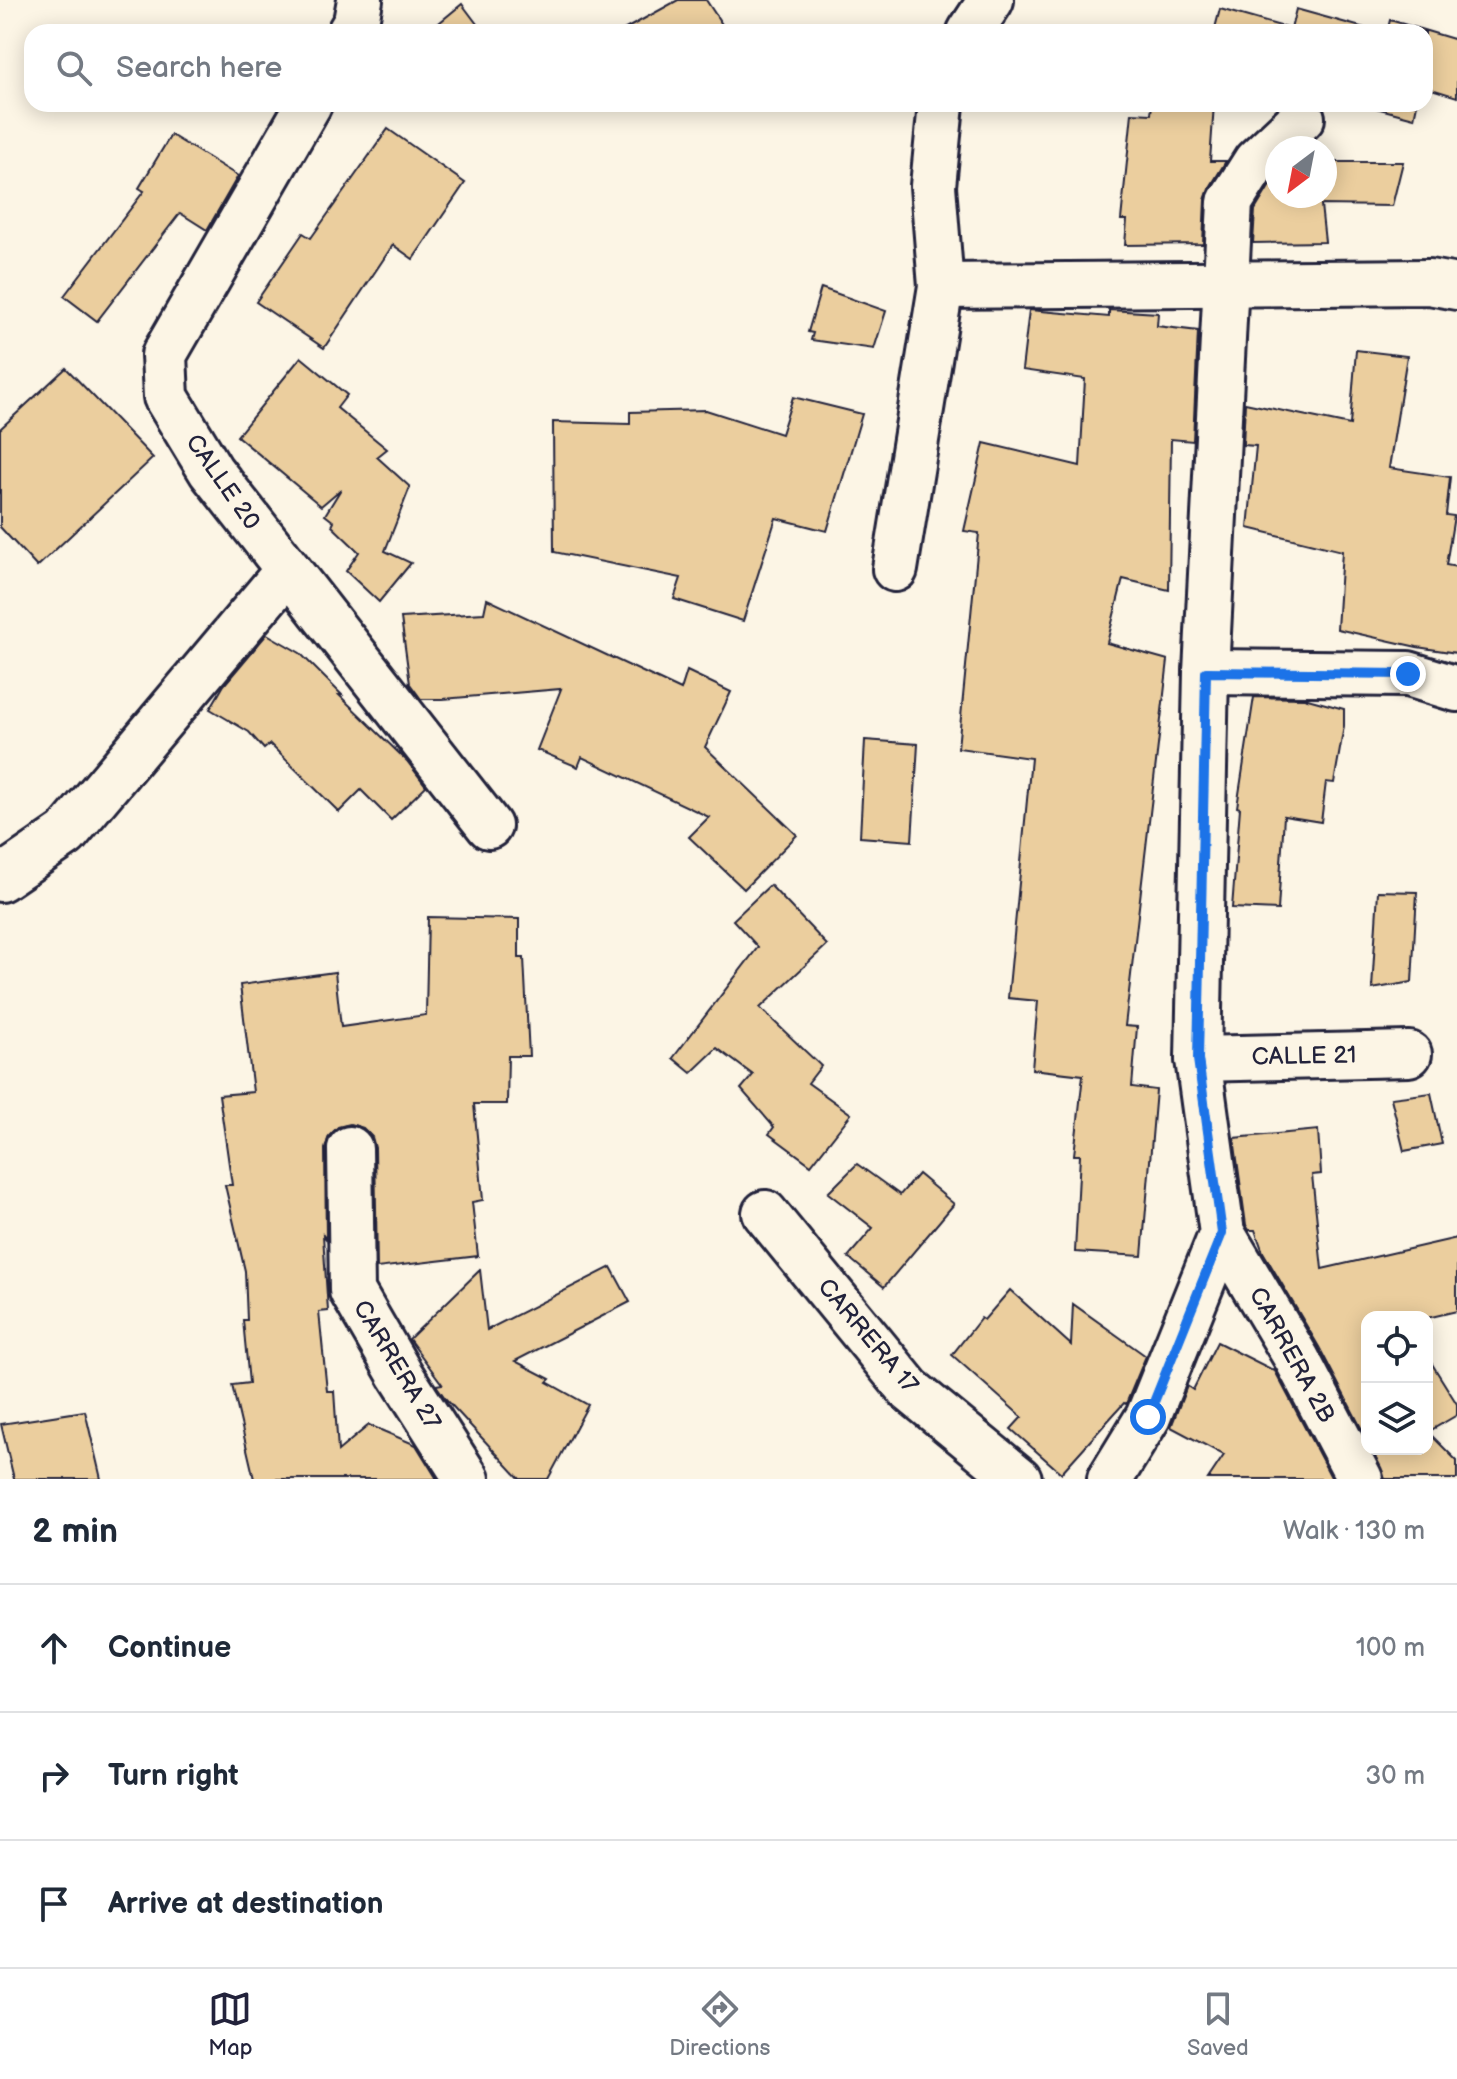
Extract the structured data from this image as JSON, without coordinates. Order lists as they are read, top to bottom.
{
  "streets": {
    "street": [
      "CALLE 20",
      "CALLE 21",
      "CARRERA 17",
      "CARRERA 2B",
      "CARRERA 27"
    ]
  },
  "north": "bottom left",
  "page": {
    "search": "Search here",
    "heading": ["2 min", "Walk · 130 m"],
    "list": [
      ["Continue", "100 m"],
      ["Turn right", "30 m"],
      "Arrive at destination"
    ],
    "nav": ["Map", "Directions", "Saved"]
  }
}
